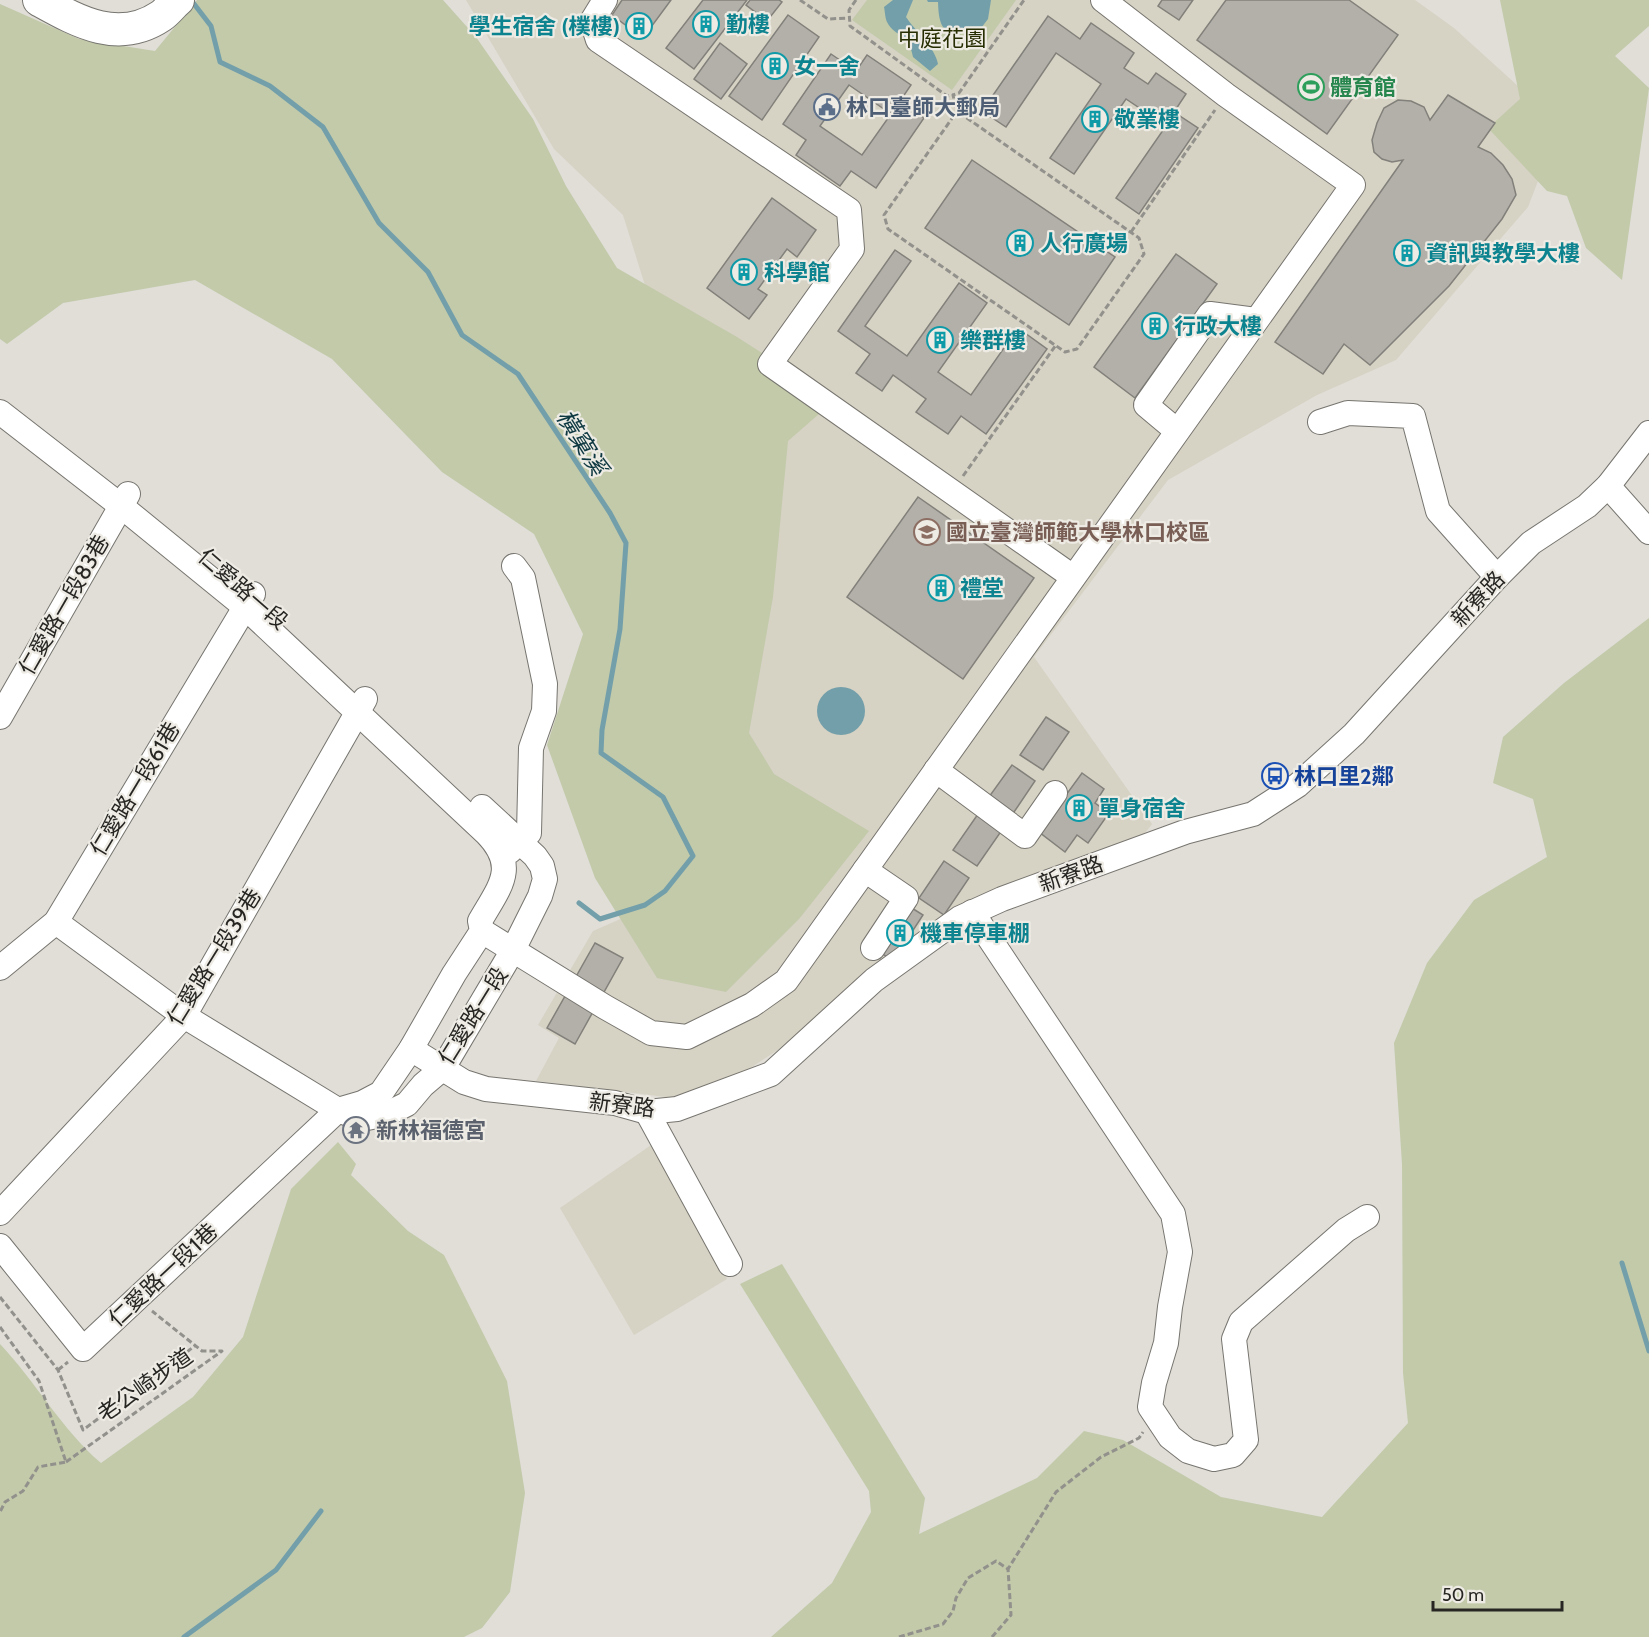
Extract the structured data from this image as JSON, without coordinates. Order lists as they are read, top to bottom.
{
  "streets": {
    "street": [
      "仁愛路一段",
      "新寮路",
      "仁愛路一段83巷",
      "仁愛路一段61巷",
      "仁愛路一段39巷",
      "仁愛路一段1巷"
    ],
    "path": ["老公崎步道"]
  },
  "crossings": [
    ["仁愛路一段", "新寮路"],
    ["仁愛路一段", "仁愛路一段83巷"],
    ["仁愛路一段", "仁愛路一段61巷"],
    ["仁愛路一段", "仁愛路一段39巷"],
    ["仁愛路一段", "仁愛路一段1巷"]
  ],
  "water": ["橫窠溪"],
  "parks": ["中庭花園"],
  "places": {
    "building": [
      "勤樓",
      "學生宿舍 (樸樓)",
      "女一舍",
      "敬業樓",
      "人行廣場",
      "資訊與教學大樓",
      "科學館",
      "行政大樓",
      "樂群樓",
      "禮堂",
      "單身宿舍",
      "機車停車棚"
    ],
    "sports": ["體育館"],
    "public building": ["林口臺師大郵局"],
    "school or university": ["國立臺灣師範大學林口校區"],
    "bus stop": ["林口里2鄰"],
    "temple": ["新林福德宮"]
  },
  "scale_bar": "50 m"
}
